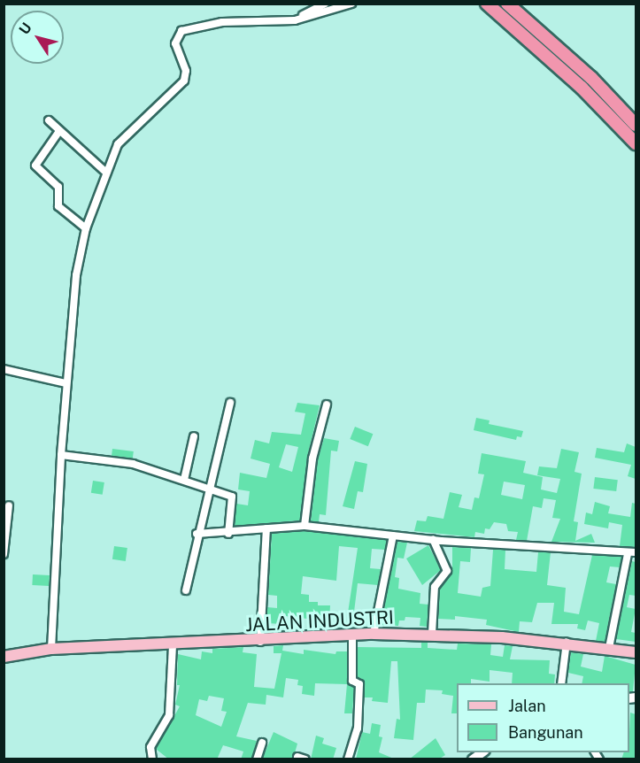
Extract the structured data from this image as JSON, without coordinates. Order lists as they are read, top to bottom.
{
  "streets": {
    "main road": ["JALAN INDUSTRI"]
  },
  "legend": ["Jalan", "Bangunan"],
  "north": "top left"
}
